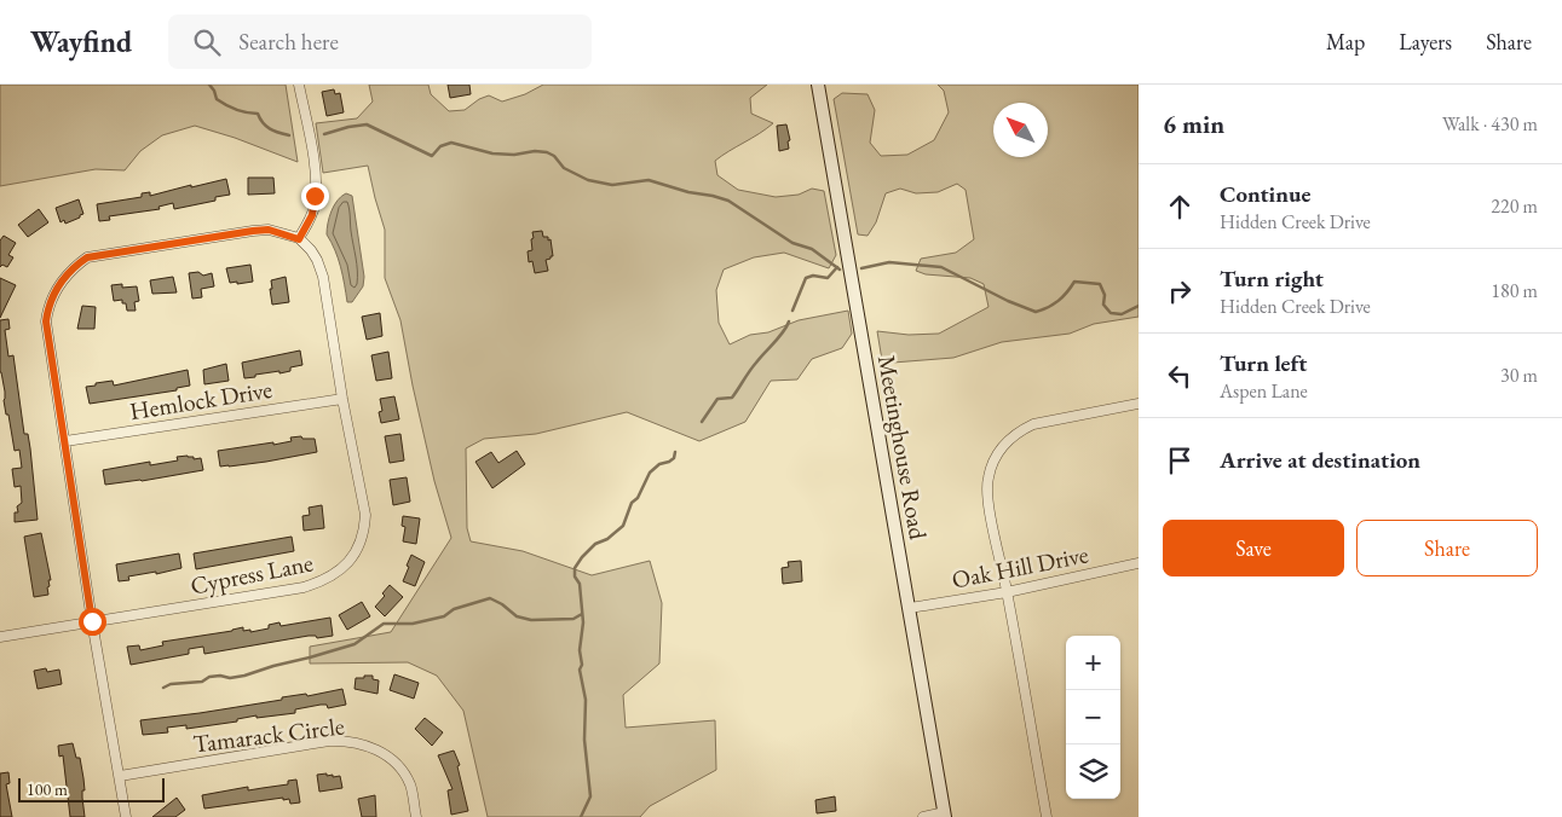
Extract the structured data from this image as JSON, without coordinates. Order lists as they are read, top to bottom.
{
  "streets": {
    "street": [
      "Hemlock Drive",
      "Meetinghouse Road",
      "Oak Hill Drive",
      "Cypress Lane",
      "Tamarack Circle"
    ]
  },
  "crossings": [
    ["Hemlock Drive", "Cypress Lane"],
    ["Meetinghouse Road", "Oak Hill Drive"]
  ],
  "scale_bar": "100 m",
  "north": "top left",
  "page": {
    "header": "Wayfind",
    "search": "Search here",
    "nav": ["Map", "Layers", "Share"],
    "heading": ["6 min", "Walk · 430 m"],
    "list": [
      ["Continue", "Hidden Creek Drive", "220 m"],
      ["Turn right", "Hidden Creek Drive", "180 m"],
      ["Turn left", "Aspen Lane", "30 m"],
      "Arrive at destination"
    ],
    "buttons": ["Save", "Share"],
    "map_buttons": ["+", "−"],
    "scale": "100 m"
  }
}
